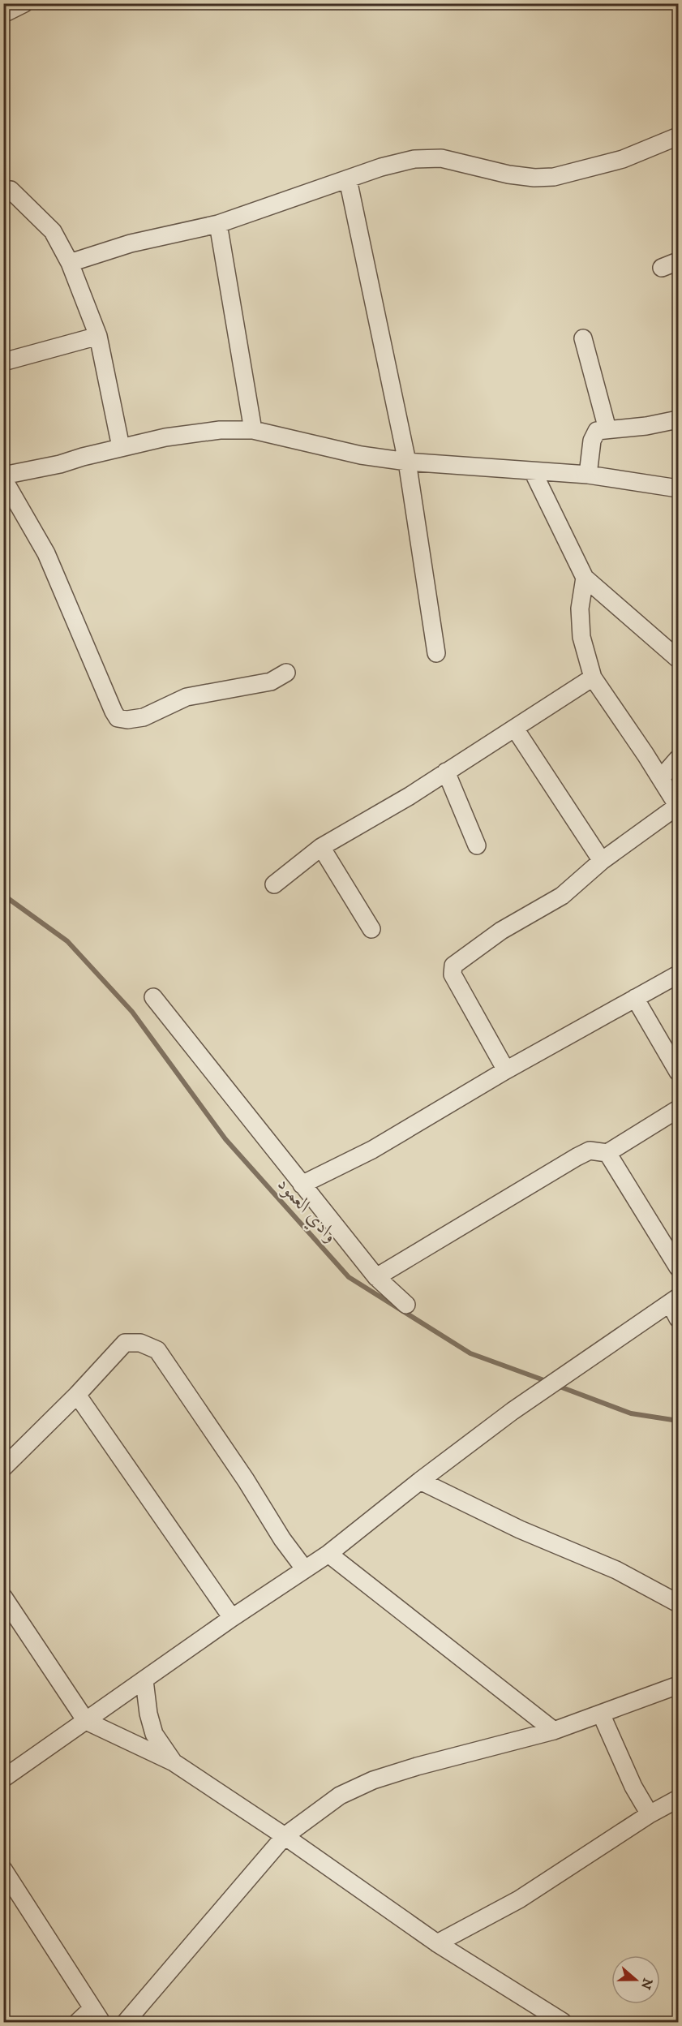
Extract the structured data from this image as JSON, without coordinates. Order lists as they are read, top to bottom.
{
  "water": ["وادي العمود"],
  "north": "right"
}
